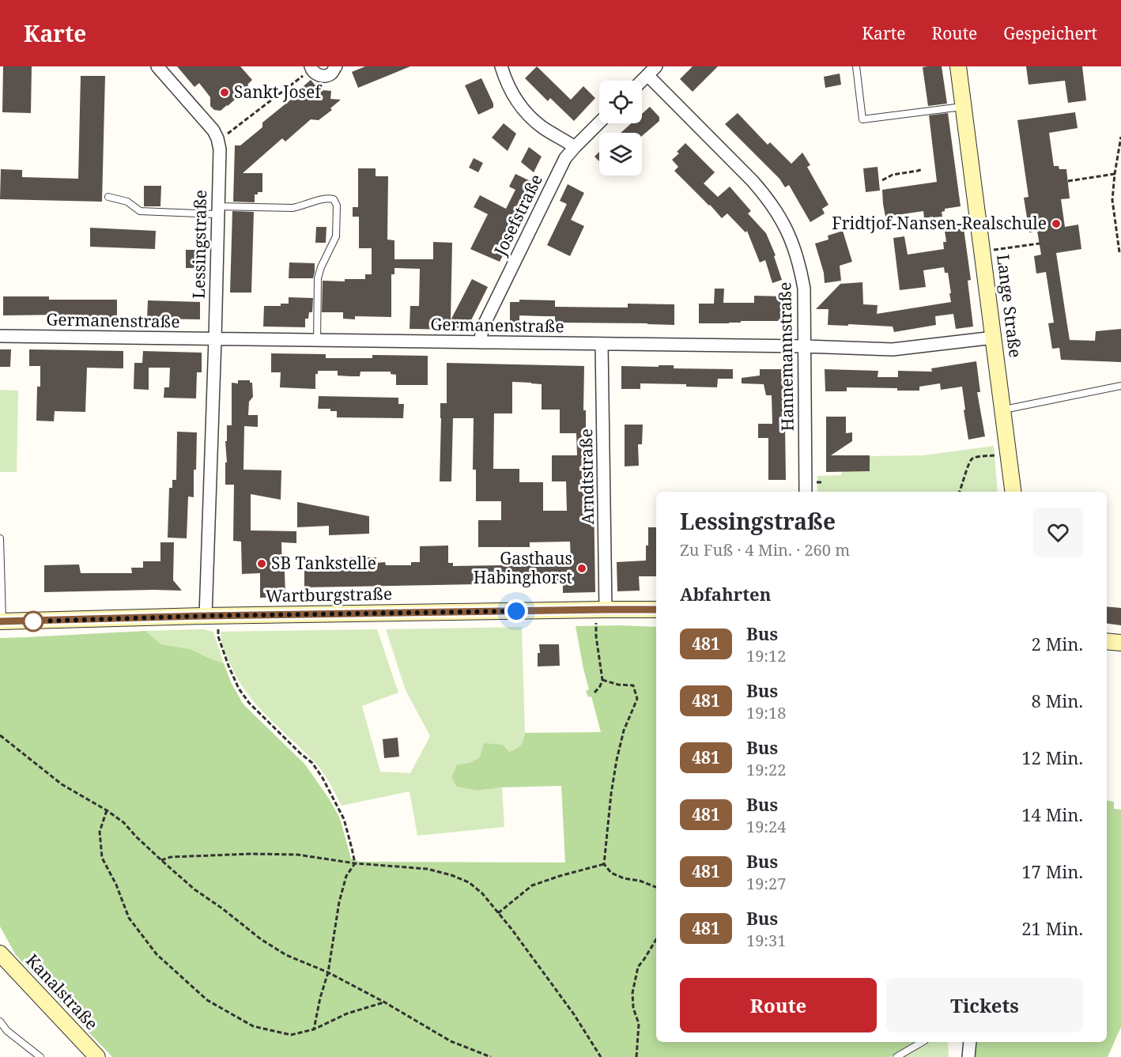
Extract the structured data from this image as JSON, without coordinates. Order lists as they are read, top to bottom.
{
  "streets": {
    "main road": ["Lange Straße", "Wartburgstraße", "Kanalstraße"],
    "street": [
      "Josefstraße",
      "Lessingstraße",
      "Germanenstraße",
      "Hannemannstraße",
      "Arndtstraße"
    ]
  },
  "crossings": [
    ["Josefstraße", "Germanenstraße"],
    ["Lessingstraße", "Germanenstraße"],
    ["Lessingstraße", "Wartburgstraße"],
    ["Lange Straße", "Germanenstraße"],
    ["Germanenstraße", "Hannemannstraße"],
    ["Germanenstraße", "Arndtstraße"],
    ["Arndtstraße", "Wartburgstraße"]
  ],
  "places": [
    "Sankt Josef",
    "Fridtjof-Nansen-Realschule",
    "SB Tankstelle",
    "Gasthaus Habinghorst"
  ],
  "lines": ["bus line 481"],
  "page": {
    "header": "Karte",
    "nav": ["Karte", "Route", "Gespeichert"],
    "heading": [
      ["Lessingstraße", "Zu Fuß · 4 Min. · 260 m"],
      "Abfahrten"
    ],
    "list": [
      {
        "mark": "481",
        "name": "Bus",
        "note": "19:12",
        "value": "2 Min."
      },
      {
        "mark": "481",
        "name": "Bus",
        "note": "19:18",
        "value": "8 Min."
      },
      {
        "mark": "481",
        "name": "Bus",
        "note": "19:22",
        "value": "12 Min."
      },
      {
        "mark": "481",
        "name": "Bus",
        "note": "19:24",
        "value": "14 Min."
      },
      {
        "mark": "481",
        "name": "Bus",
        "note": "19:27",
        "value": "17 Min."
      },
      {
        "mark": "481",
        "name": "Bus",
        "note": "19:31",
        "value": "21 Min."
      }
    ],
    "buttons": ["Route", "Tickets"]
  }
}
